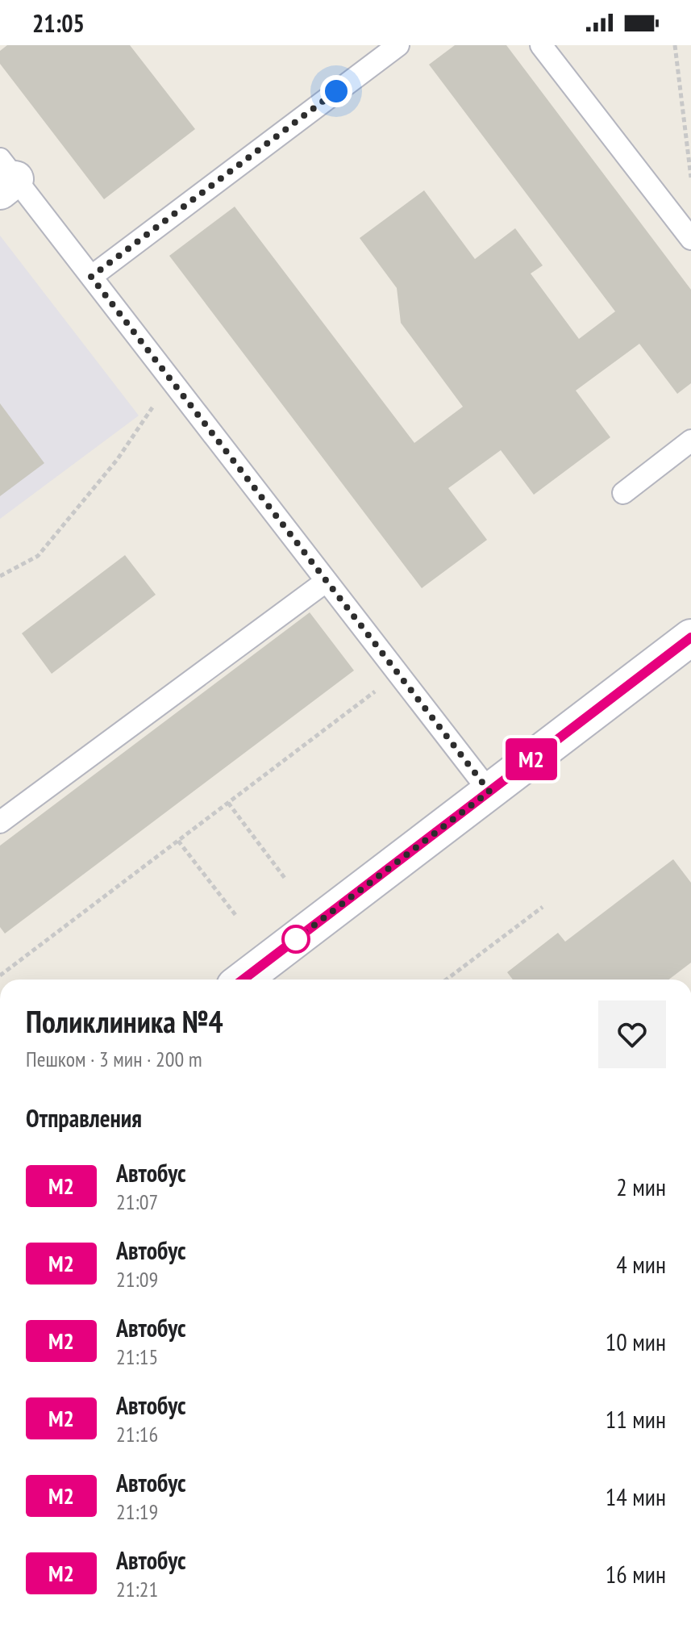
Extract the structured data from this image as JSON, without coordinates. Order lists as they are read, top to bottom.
{
  "lines": ["bus line М2"],
  "page": {
    "status": "21:05",
    "on_map": "М2",
    "heading": [
      ["Поликлиника №4", "Пешком · 3 мин · 200 m"],
      "Отправления"
    ],
    "list": [
      {
        "mark": "М2",
        "name": "Автобус",
        "note": "21:07",
        "value": "2 мин"
      },
      {
        "mark": "М2",
        "name": "Автобус",
        "note": "21:09",
        "value": "4 мин"
      },
      {
        "mark": "М2",
        "name": "Автобус",
        "note": "21:15",
        "value": "10 мин"
      },
      {
        "mark": "М2",
        "name": "Автобус",
        "note": "21:16",
        "value": "11 мин"
      },
      {
        "mark": "М2",
        "name": "Автобус",
        "note": "21:19",
        "value": "14 мин"
      },
      {
        "mark": "М2",
        "name": "Автобус",
        "note": "21:21",
        "value": "16 мин"
      }
    ]
  }
}
